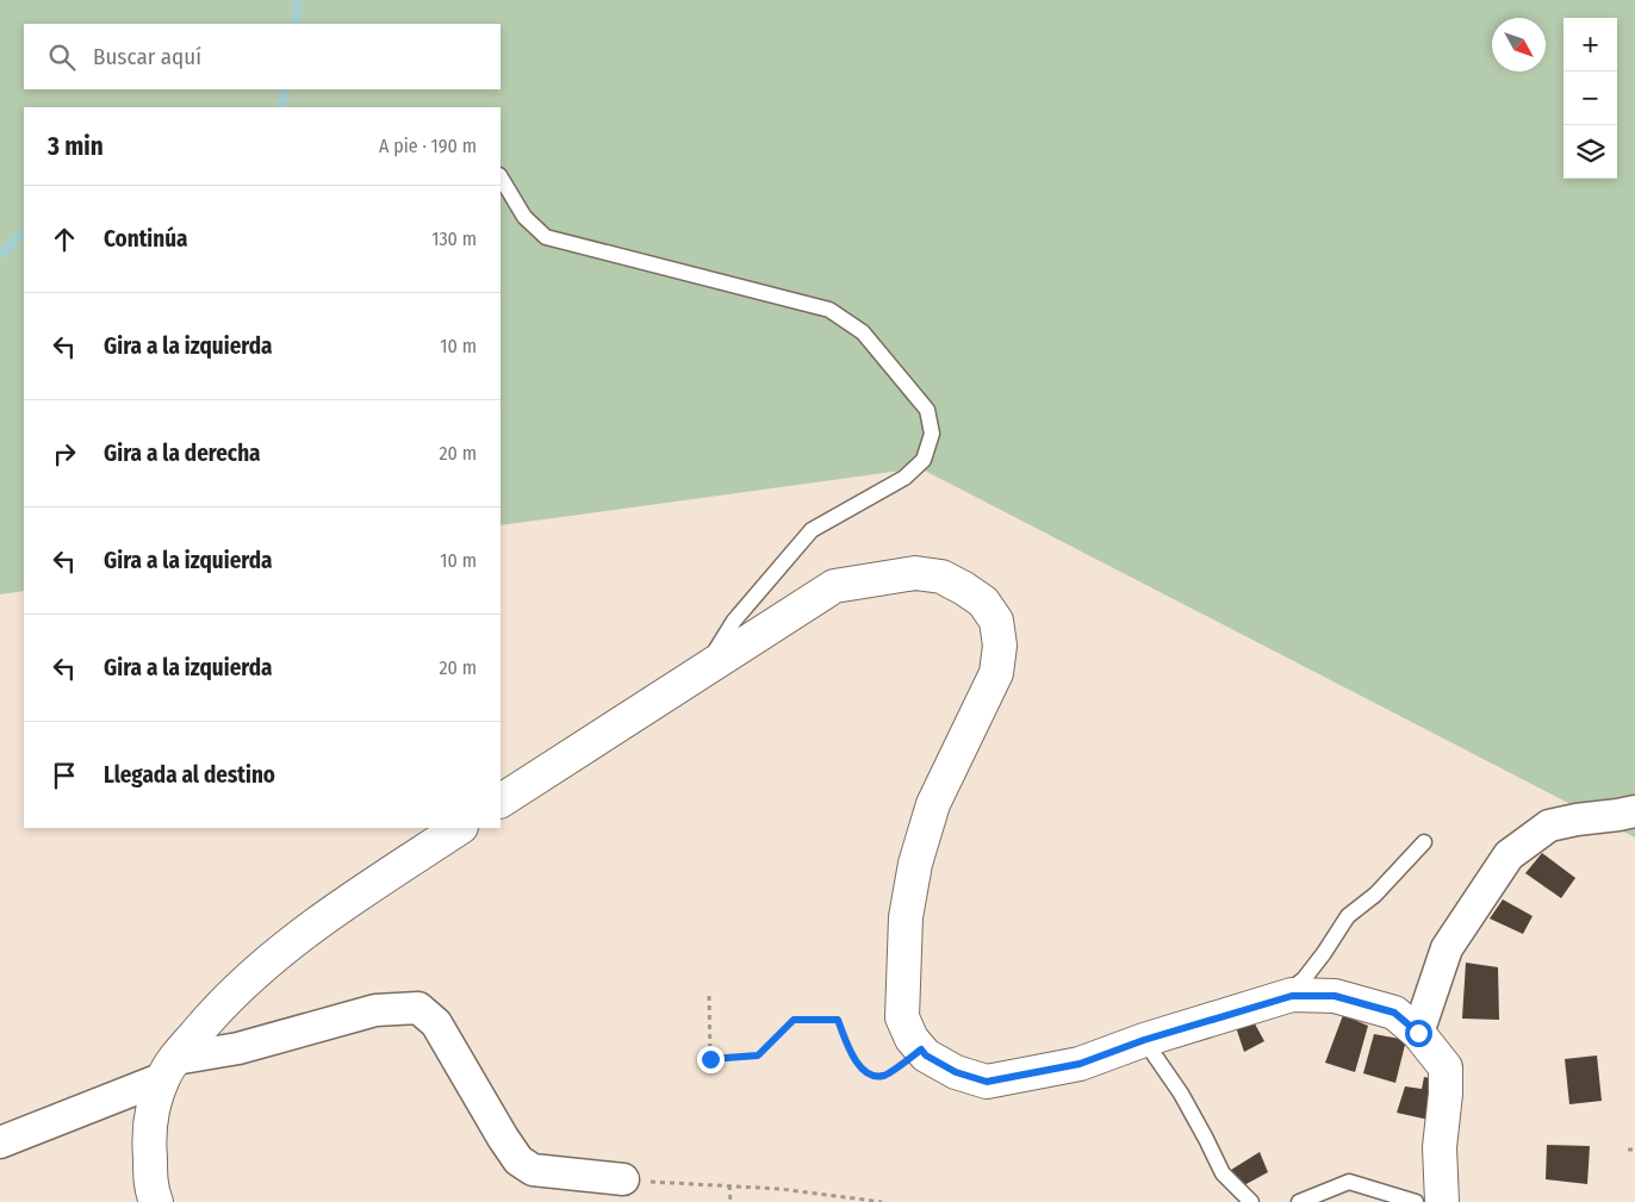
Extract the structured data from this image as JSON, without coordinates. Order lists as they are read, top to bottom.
{
  "north": "bottom right",
  "page": {
    "map_buttons": ["+", "−"],
    "search": "Buscar aquí",
    "heading": ["3 min", "A pie · 190 m"],
    "list": [
      ["Continúa", "130 m"],
      ["Gira a la izquierda", "10 m"],
      ["Gira a la derecha", "20 m"],
      ["Gira a la izquierda", "10 m"],
      ["Gira a la izquierda", "20 m"],
      "Llegada al destino"
    ]
  }
}
